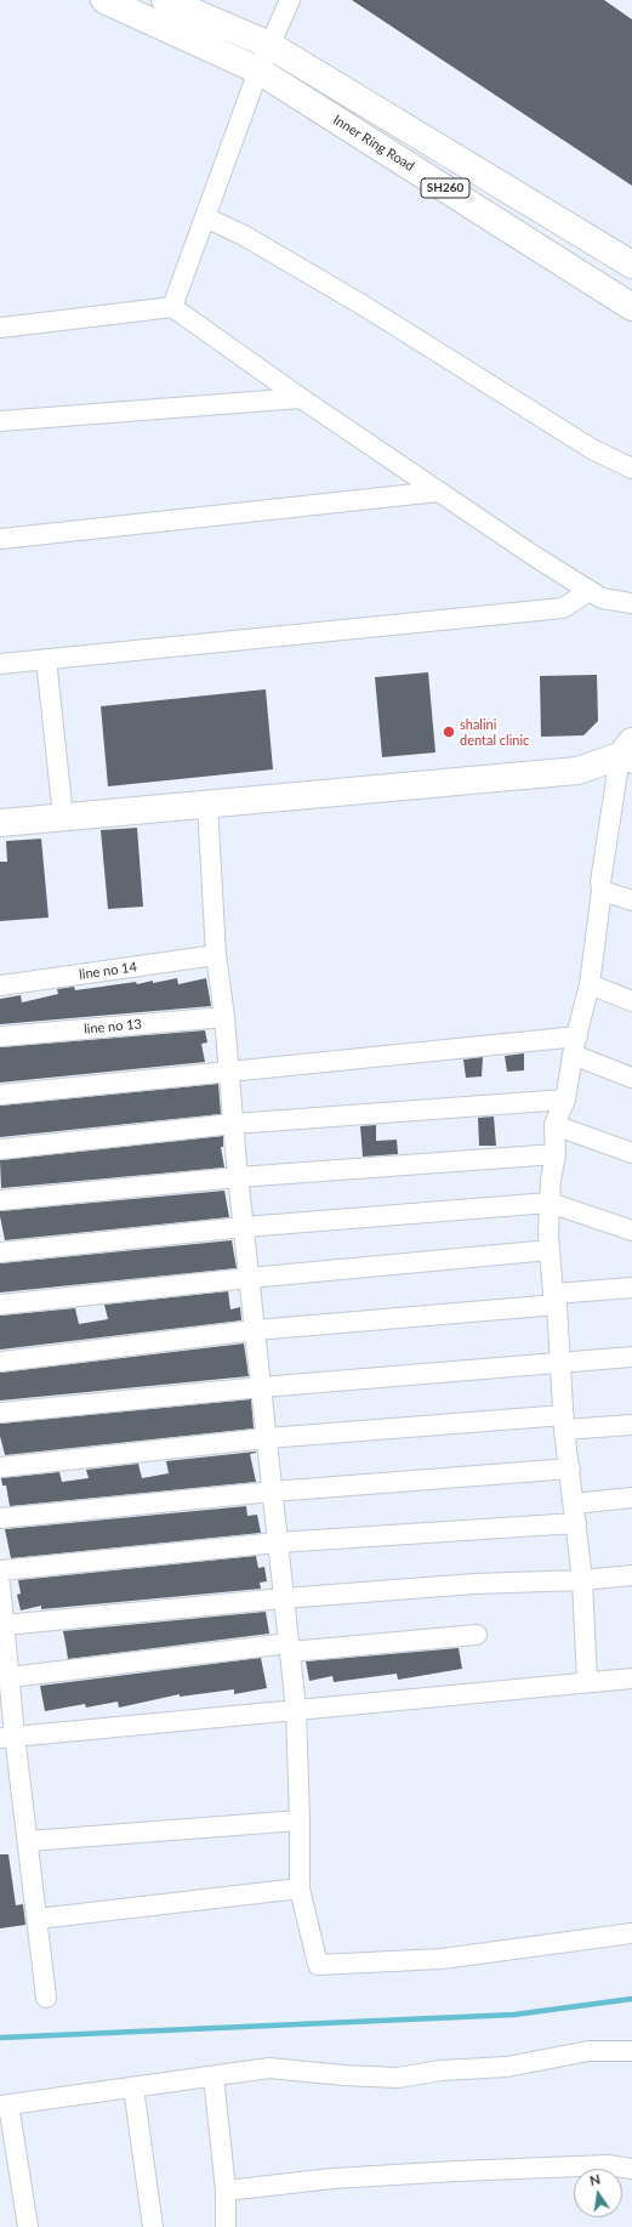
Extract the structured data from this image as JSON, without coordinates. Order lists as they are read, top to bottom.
{
  "streets": {
    "main road": ["Inner Ring Road", "SH260"],
    "street": ["line no 14", "line no 13"]
  },
  "places": ["shalini dental clinic"],
  "north": "top"
}
